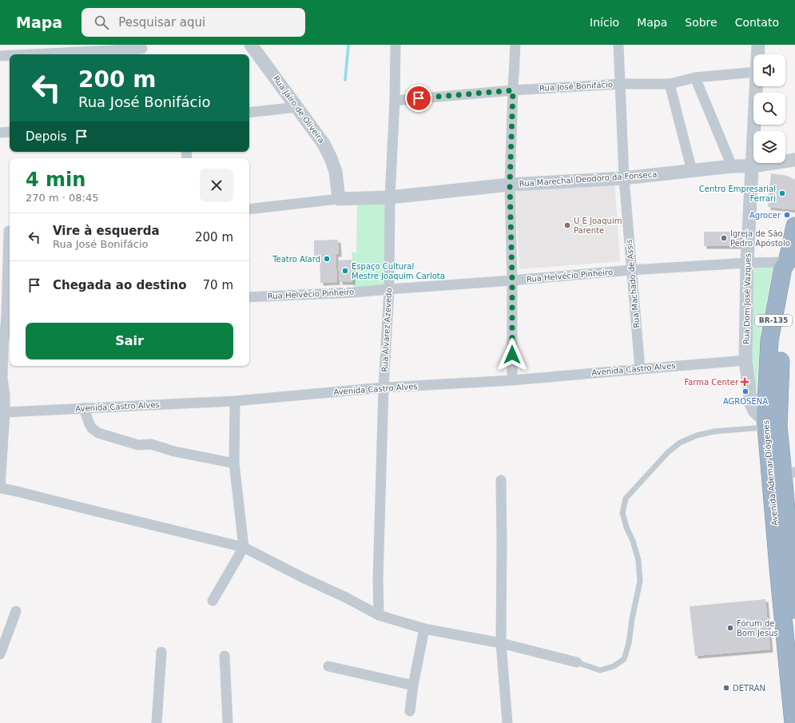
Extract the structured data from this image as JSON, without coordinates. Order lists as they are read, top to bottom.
{
  "streets": {
    "highway": ["BR-135", "Avenida Ademar Diógenes"],
    "street": [
      "Rua José Bonifácio",
      "Rua Jairo de Oliveira",
      "Rua Marechal Deodoro da Fonseca",
      "Rua Helvécio Pinheiro",
      "Rua Machado de Assis",
      "Rua Dom José Vazques",
      "Rua Álvarez Azevedo",
      "Avenida Castro Alves"
    ]
  },
  "crossings": [
    ["Rua José Bonifácio", "Rua Machado de Assis"],
    ["Rua José Bonifácio", "Rua Álvarez Azevedo"],
    ["Rua Jairo de Oliveira", "Rua Marechal Deodoro da Fonseca"],
    ["Rua Marechal Deodoro da Fonseca", "Rua Machado de Assis"],
    ["Rua Marechal Deodoro da Fonseca", "Rua Dom José Vazques"],
    ["Rua Marechal Deodoro da Fonseca", "Rua Álvarez Azevedo"],
    ["Rua Helvécio Pinheiro", "Rua Machado de Assis"],
    ["Rua Helvécio Pinheiro", "Rua Dom José Vazques"],
    ["Rua Helvécio Pinheiro", "Rua Álvarez Azevedo"],
    ["Rua Helvécio Pinheiro", "Avenida Ademar Diógenes"],
    ["Rua Machado de Assis", "Avenida Castro Alves"],
    ["Rua Dom José Vazques", "Avenida Castro Alves"],
    ["Rua Dom José Vazques", "Avenida Ademar Diógenes"],
    ["Rua Álvarez Azevedo", "Avenida Castro Alves"]
  ],
  "places": {
    "other": [
      "Centro Empresarial Ferrari",
      "Agrocer",
      "U E Joaquim Parente",
      "Igreja de São Pedro Apóstolo",
      "Teatro Alard",
      "Espaço Cultural Mestre Joaquim Carlota",
      "AGROSENA",
      "Fórum de Bom Jesus",
      "DETRAN"
    ],
    "health": ["Farma Center"]
  },
  "page": {
    "header": "Mapa",
    "search": "Pesquisar aqui",
    "nav": [
      "Início",
      "Mapa",
      "Sobre",
      "Contato"
    ],
    "turn": ["200 m", "Rua José Bonifácio"],
    "then": "Depois",
    "heading": ["4 min", "270 m · 08:45"],
    "list": [
      {
        "name": "Vire à esquerda",
        "note": "Rua José Bonifácio",
        "value": "200 m"
      },
      {
        "name": "Chegada ao destino",
        "value": "70 m"
      }
    ],
    "buttons": "Sair"
  }
}
